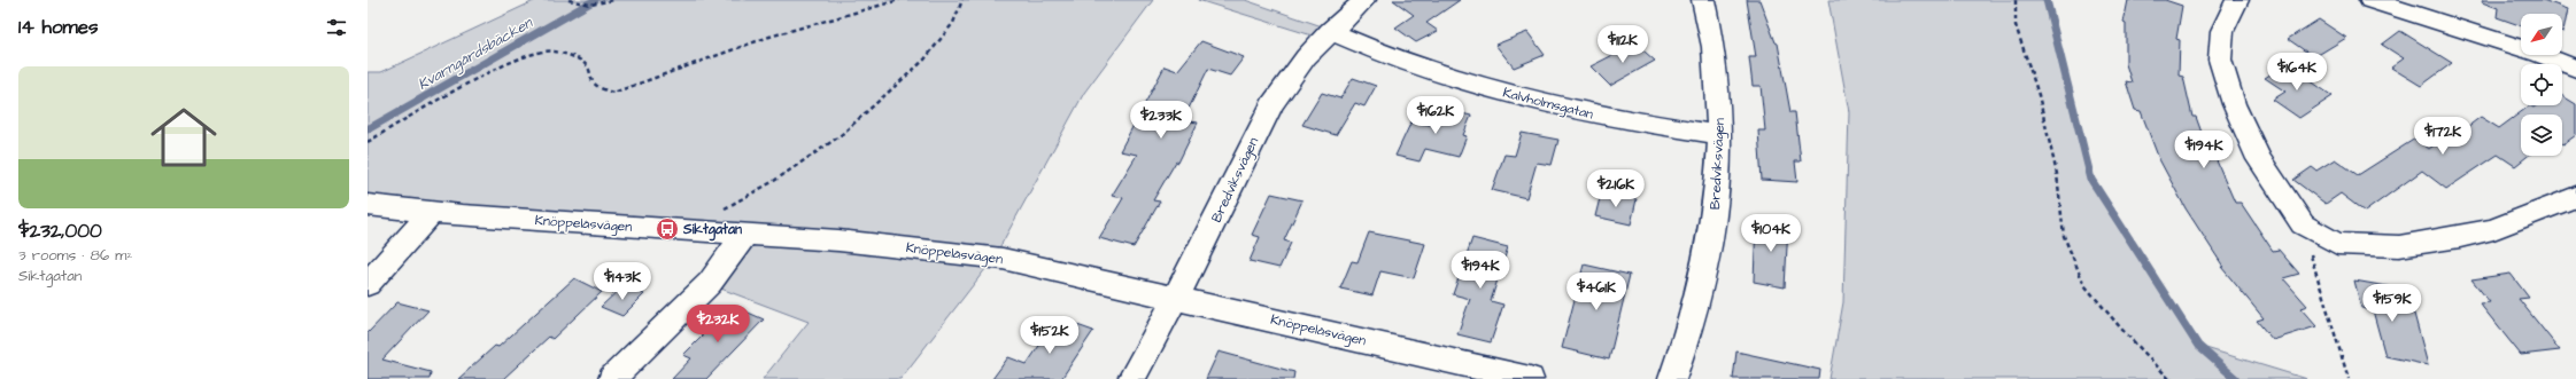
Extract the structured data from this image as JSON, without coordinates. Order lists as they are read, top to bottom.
{
  "streets": {
    "street": ["Kalvholmsgatan", "Bredviksvägen", "Knöppelåsvägen"]
  },
  "crossings": [
    ["Kalvholmsgatan", "Bredviksvägen"],
    ["Bredviksvägen", "Knöppelåsvägen"]
  ],
  "water": ["Kvarngårdsbäcken"],
  "places": {
    "bus stop": ["Siktgatan"]
  },
  "north": "bottom left",
  "page": {
    "heading": "14 homes",
    "price": [
      "$112K",
      "$164K",
      "$162K",
      "$233K",
      "$172K",
      "$194K",
      "$216K",
      "$104K",
      "$194K",
      "$143K",
      "$461K",
      "$159K",
      "$232K",
      "$152K"
    ],
    "list": [
      {
        "name": "$232,000",
        "note": "3 rooms · 86 m² · Siktgatan"
      }
    ]
  }
}
